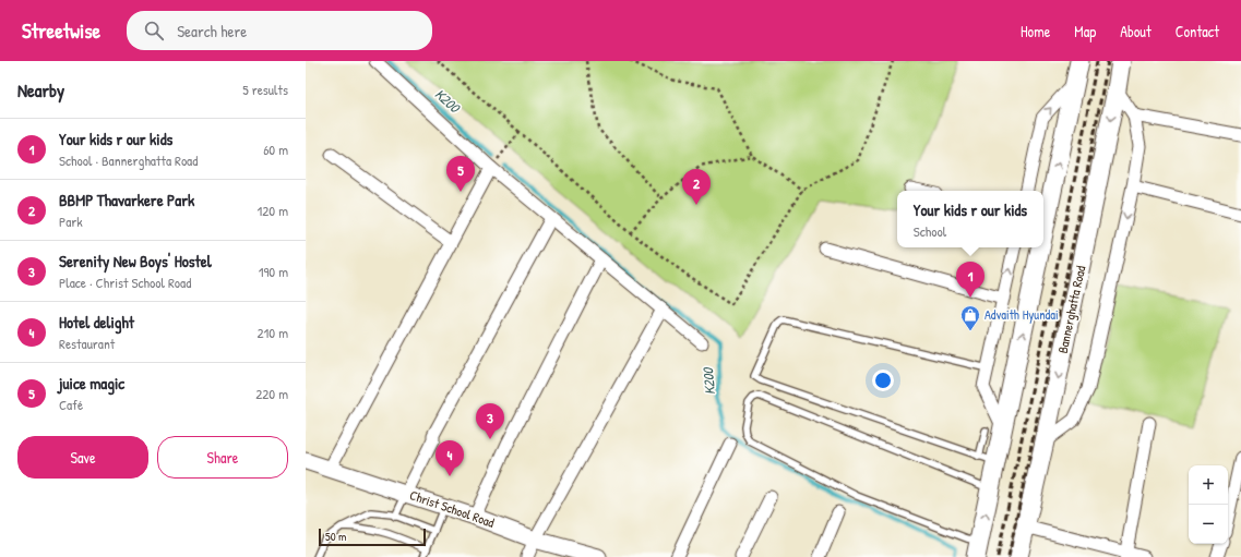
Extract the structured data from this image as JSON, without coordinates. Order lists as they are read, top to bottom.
{
  "streets": {
    "main road": ["Bannerghatta Road"],
    "street": ["Christ School Road"]
  },
  "water": ["K200"],
  "places": {
    "shop": ["Advaith Hyundai"]
  },
  "scale_bar": "50 m",
  "page": {
    "header": "Streetwise",
    "search": "Search here",
    "nav": [
      "Home",
      "Map",
      "About",
      "Contact"
    ],
    "heading": ["Nearby", "5 results"],
    "list": [
      {
        "mark": "1",
        "name": "Your kids r our kids",
        "note": "School · Bannerghatta Road",
        "value": "60 m"
      },
      {
        "mark": "2",
        "name": "BBMP Thavarkere Park",
        "note": "Park",
        "value": "120 m"
      },
      {
        "mark": "3",
        "name": "Serenity New Boys' Hostel",
        "note": "Place · Christ School Road",
        "value": "190 m"
      },
      {
        "mark": "4",
        "name": "Hotel delight",
        "note": "Restaurant",
        "value": "210 m"
      },
      {
        "mark": "5",
        "name": "juice magic",
        "note": "Café",
        "value": "220 m"
      }
    ],
    "pins": [
      "5",
      "2",
      "1",
      "3",
      "4"
    ],
    "popup": ["Your kids r our kids", "School"],
    "buttons": ["Save", "Share"],
    "map_buttons": ["+", "−"],
    "scale": "50 m"
  }
}
